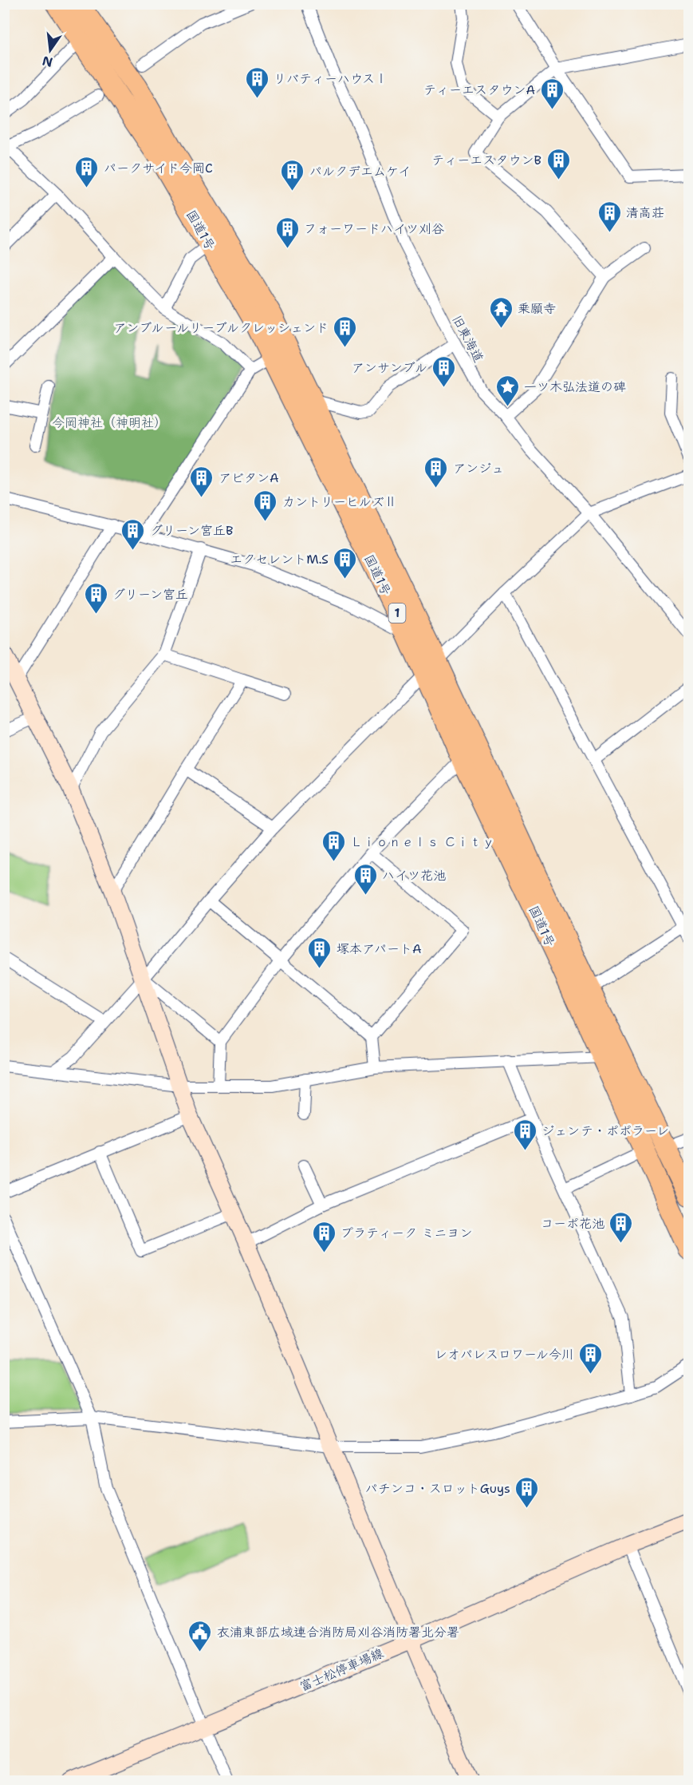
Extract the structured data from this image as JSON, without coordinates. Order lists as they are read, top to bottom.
{
  "streets": {
    "highway": ["国道1号", "1"],
    "street": ["旧東海道", "富士松停車場線"]
  },
  "parks": ["今岡神社（神明社）"],
  "places": {
    "building": [
      "リバティーハウスⅠ",
      "ティーエスタウンA",
      "ティーエスタウンB",
      "パークサイド今岡C",
      "パルクデエムケイ",
      "清高荘",
      "フォーワードハイツ刈谷",
      "アンブルールリーブルクレッシェンド",
      "アンサンブル",
      "アンジュ",
      "アビタンA",
      "カントリーヒルズⅡ",
      "グリーン宮丘B",
      "エクセレントM.S",
      "グリーン宮丘",
      "Ｌｉｏｎｅｌｓ Ｃｉｔｙ",
      "ハイツ花池",
      "塚本アパートA",
      "ジェンテ・ポポラーレ",
      "コーポ花池",
      "プラティーク ミニヨン",
      "レオパレスロワール今川",
      "パチンコ・スロットGuys"
    ],
    "temple": ["乗願寺"],
    "place": ["一ツ木弘法道の碑"],
    "public building": ["衣浦東部広域連合消防局刈谷消防署北分署"]
  },
  "north": "bottom"
}
